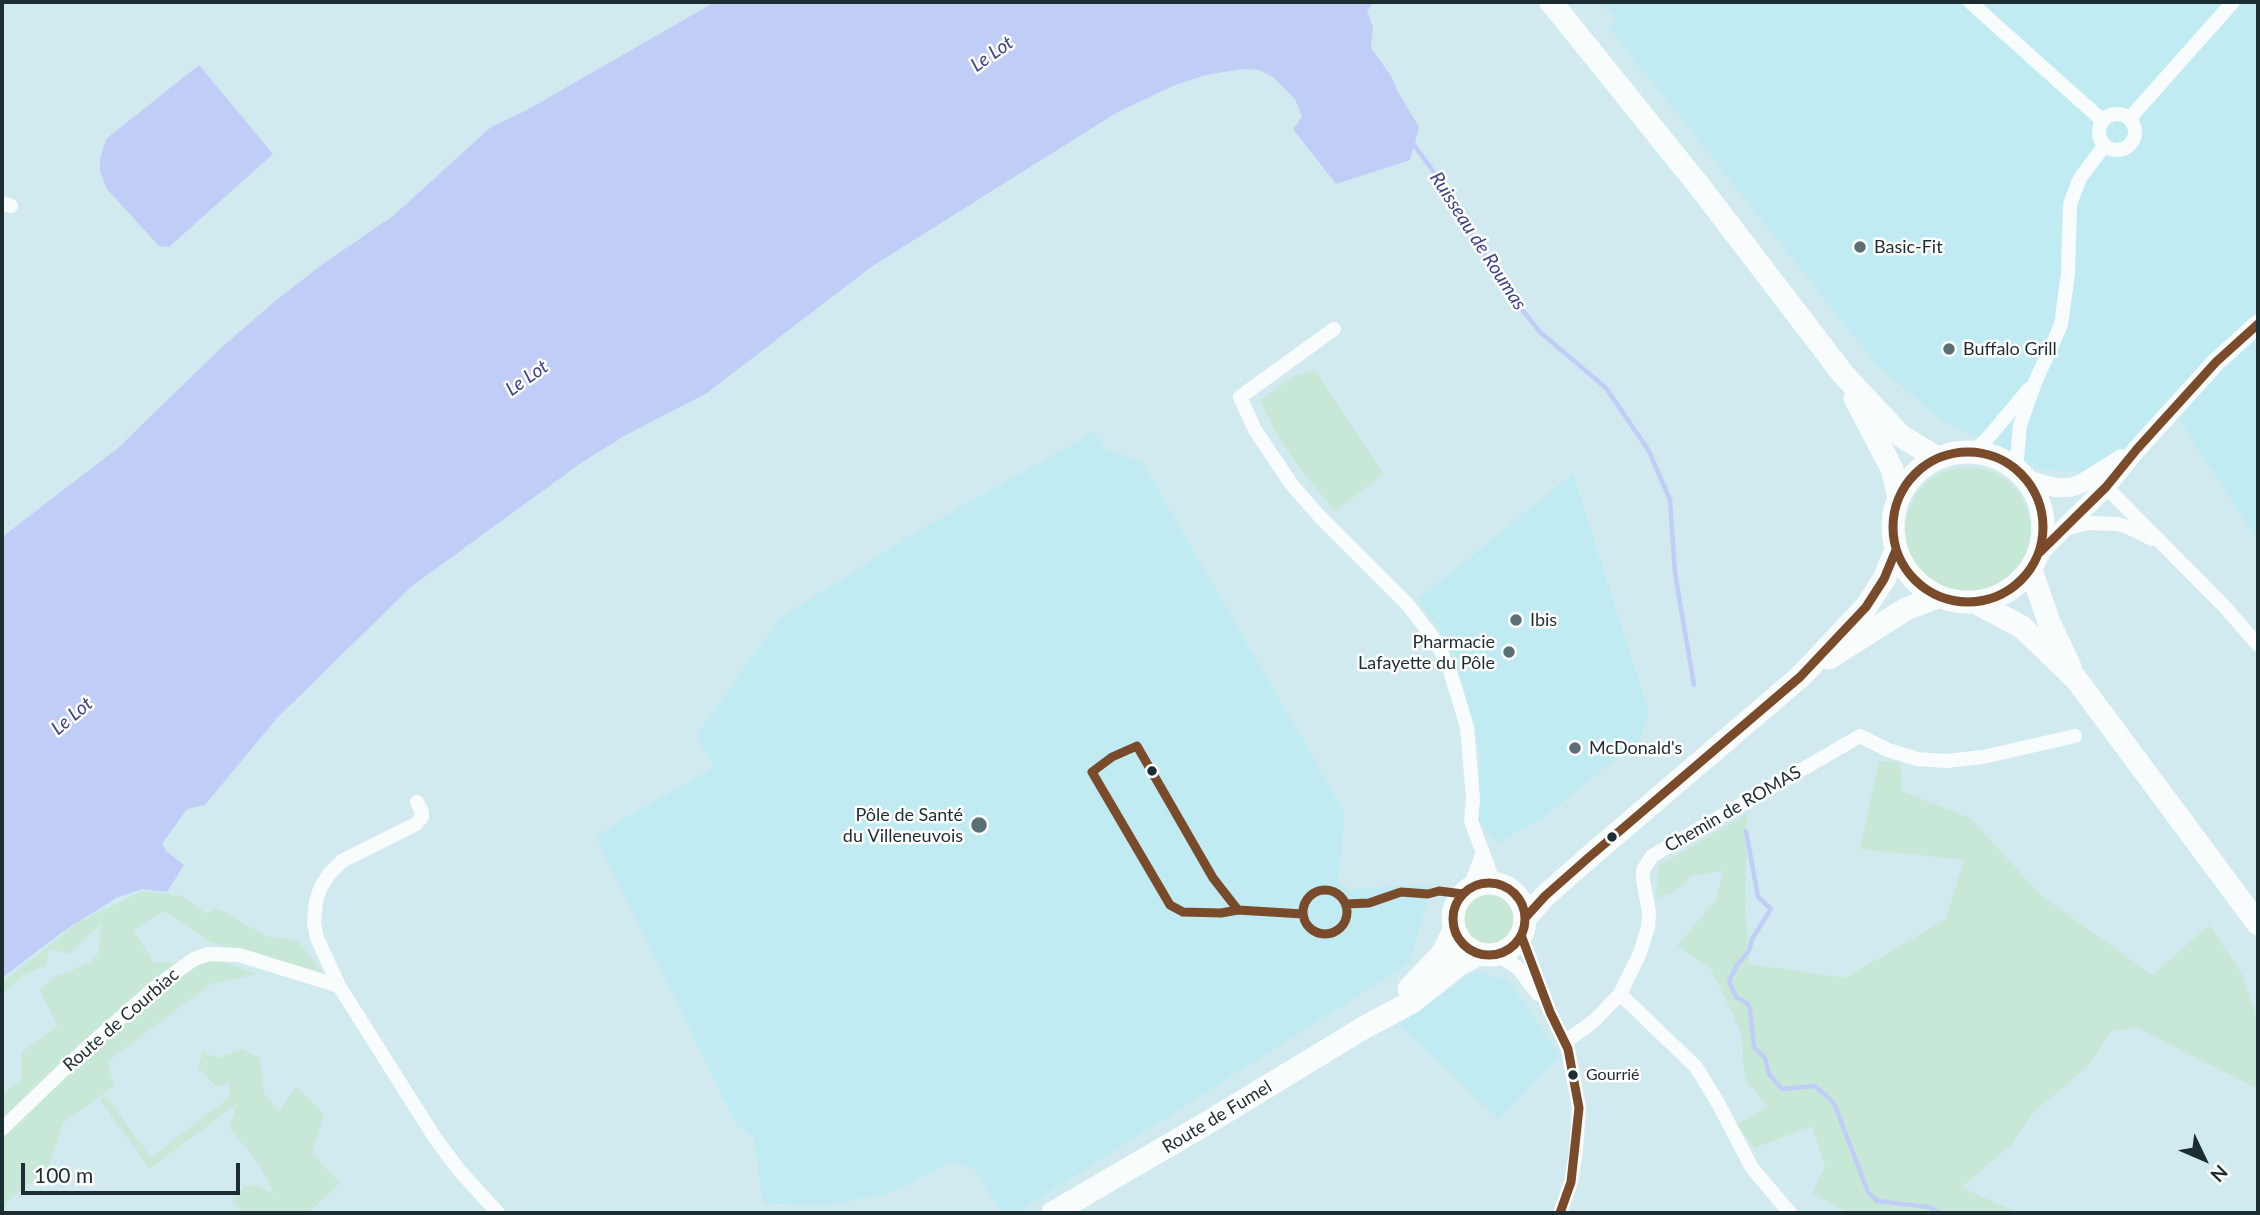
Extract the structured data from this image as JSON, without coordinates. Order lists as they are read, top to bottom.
{
  "streets": {
    "main road": ["Route de Fumel"],
    "street": ["Chemin de ROMAS", "Route de Courbiac"]
  },
  "water": ["Le Lot", "Ruisseau de Roumas"],
  "places": [
    "Basic-Fit",
    "Buffalo Grill",
    "Ibis",
    "Pharmacie Lafayette du Pôle",
    "McDonald's",
    "Pôle de Santé du Villeneuvois",
    "Gourrié"
  ],
  "scale_bar": "100 m",
  "north": "bottom right"
}
